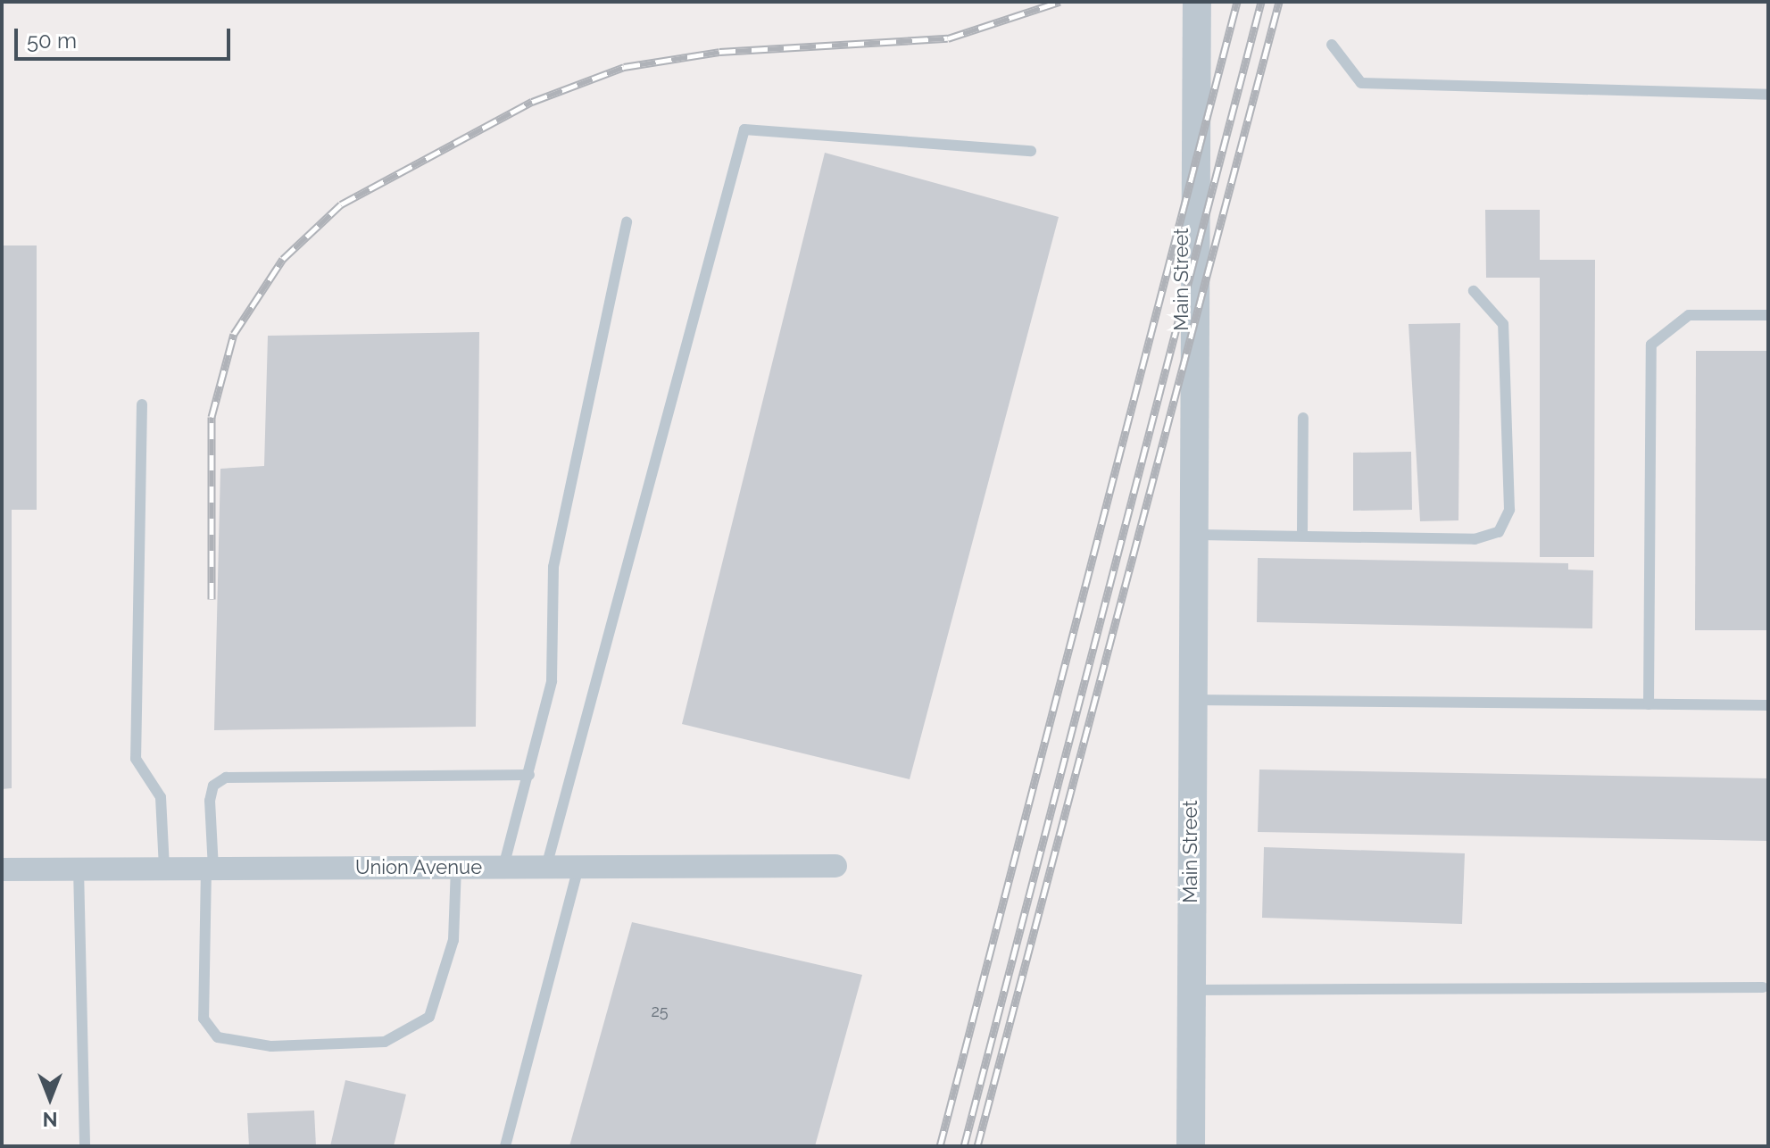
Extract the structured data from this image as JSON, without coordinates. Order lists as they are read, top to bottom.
{
  "streets": {
    "street": ["Main Street", "Union Avenue"]
  },
  "house_numbers": ["25"],
  "scale_bar": "50 m",
  "north": "bottom"
}
